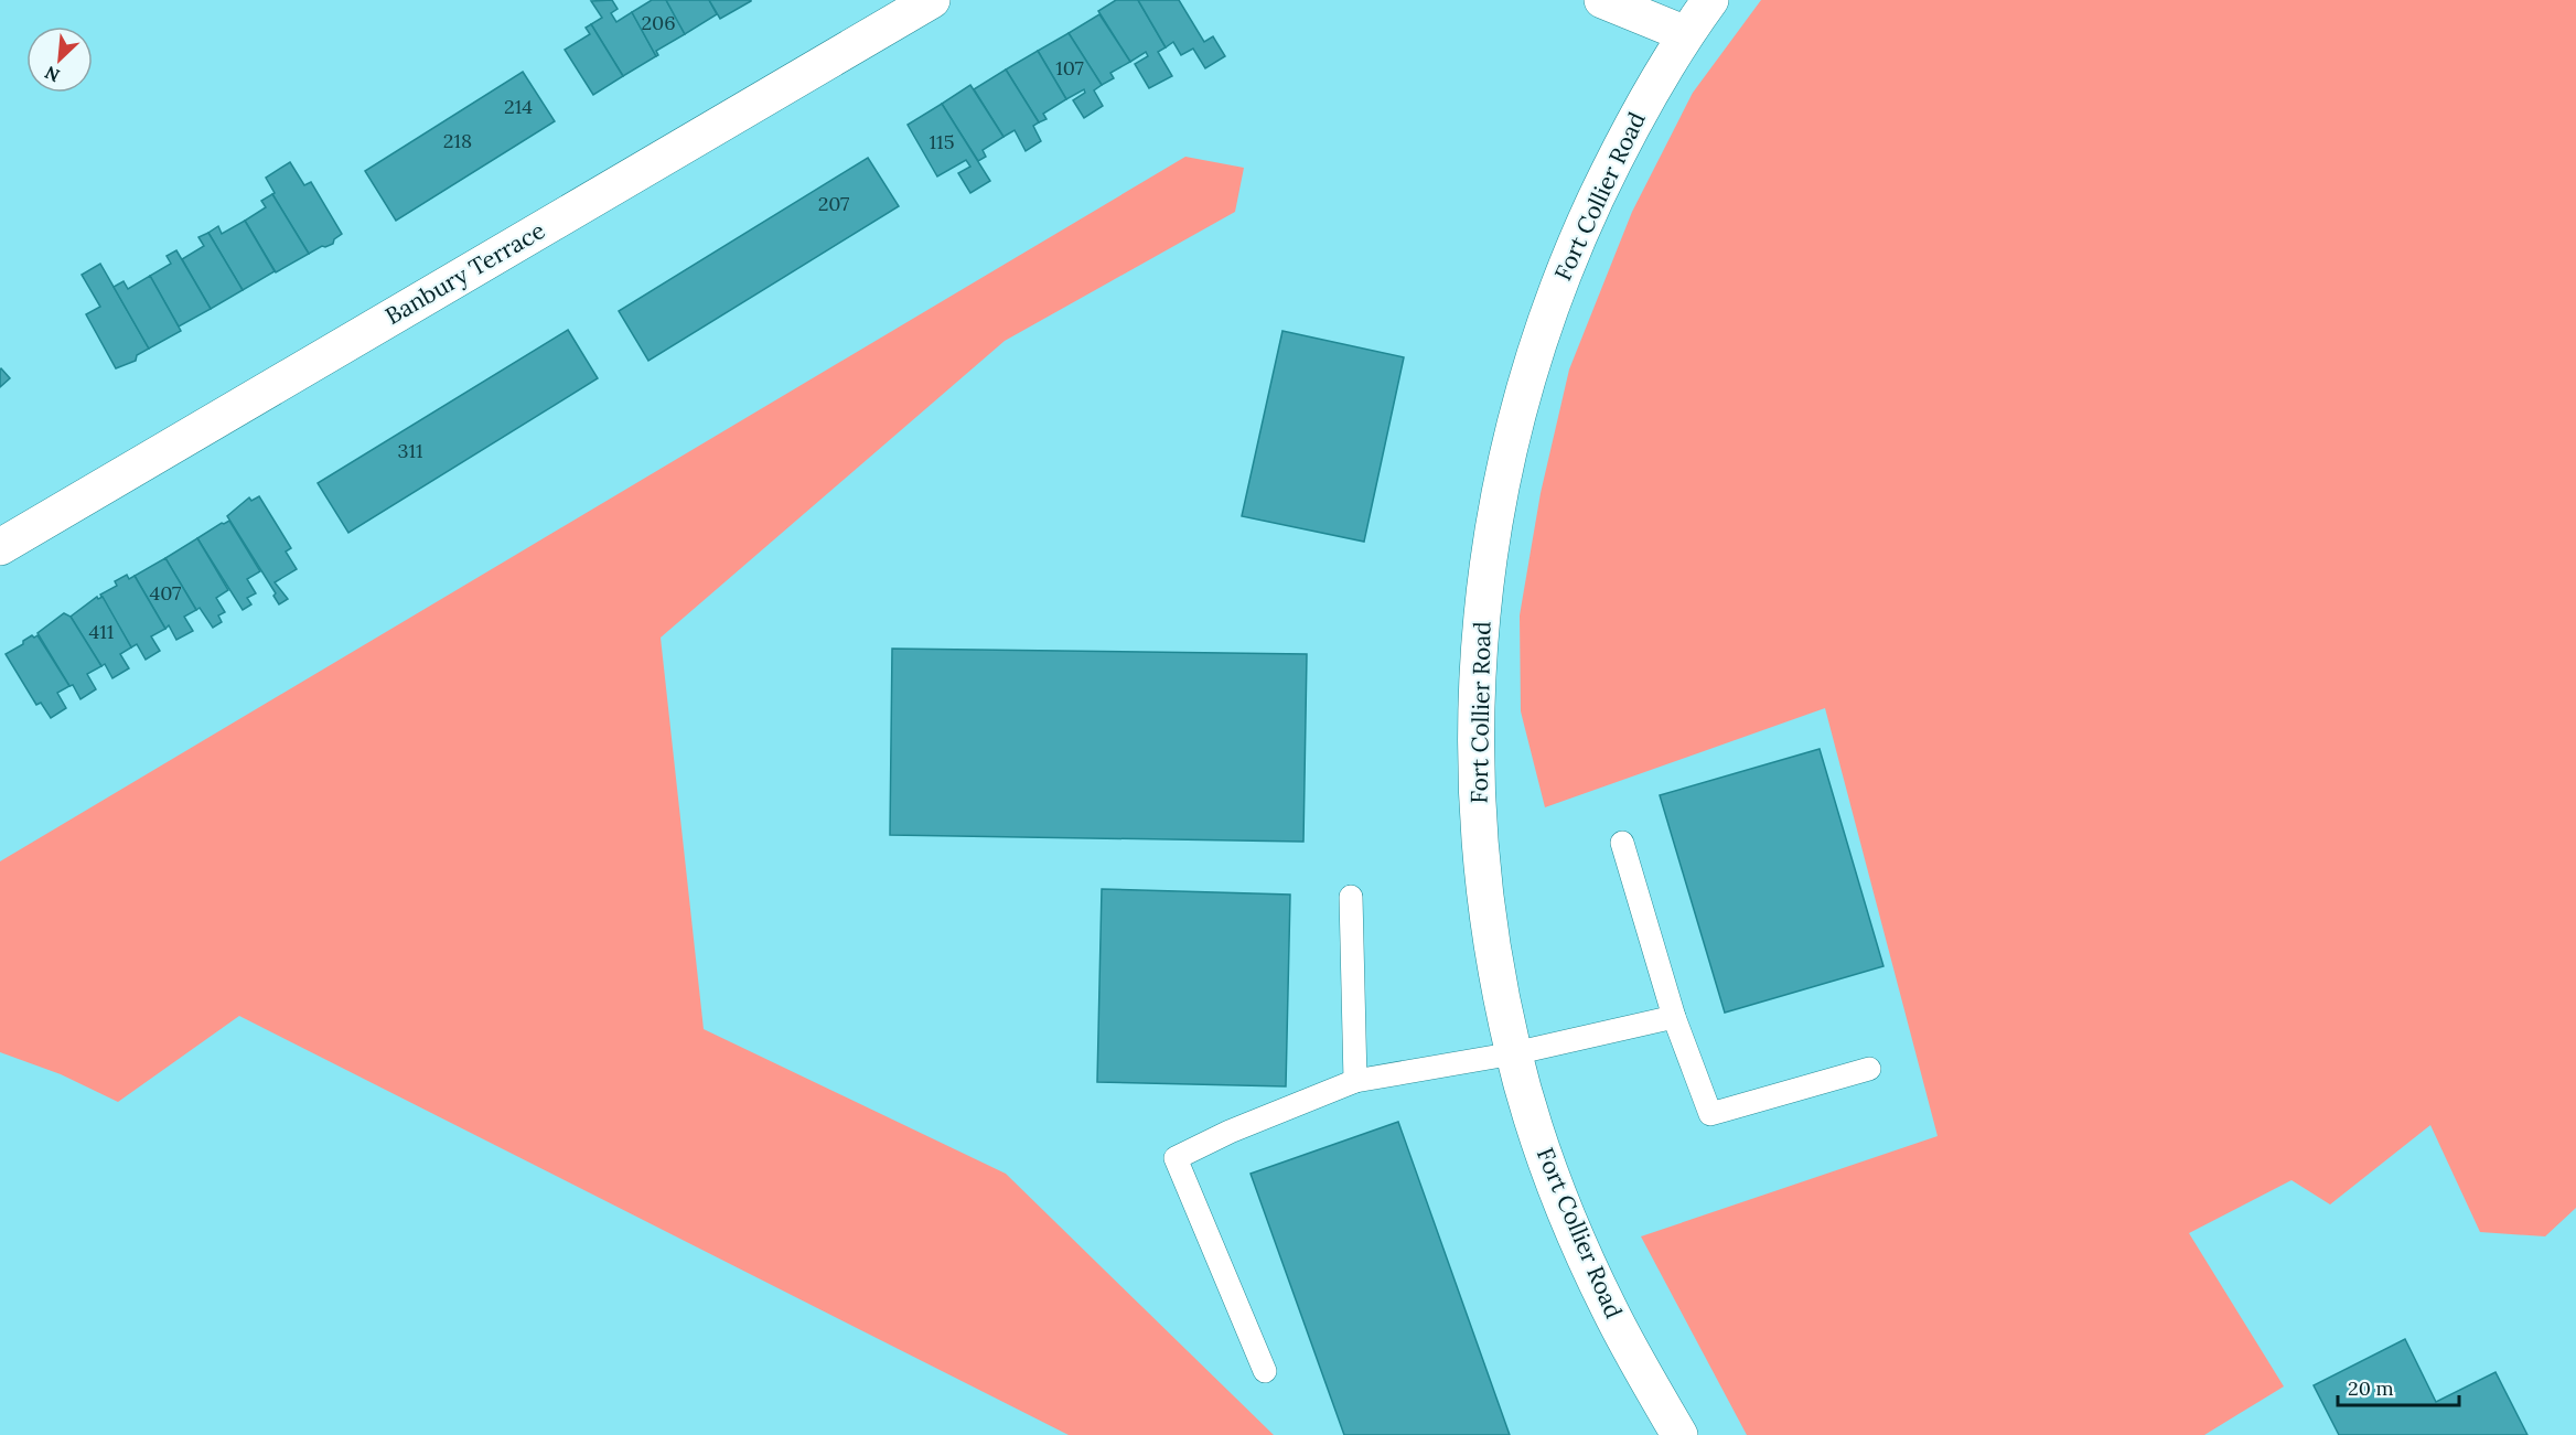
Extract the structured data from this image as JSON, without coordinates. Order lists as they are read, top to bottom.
{
  "streets": {
    "street": ["Fort Collier Road", "Banbury Terrace"]
  },
  "house_numbers": [
    "206",
    "107",
    "214",
    "218",
    "115",
    "207",
    "311",
    "407",
    "411"
  ],
  "scale_bar": "20 m",
  "north": "bottom left"
}
